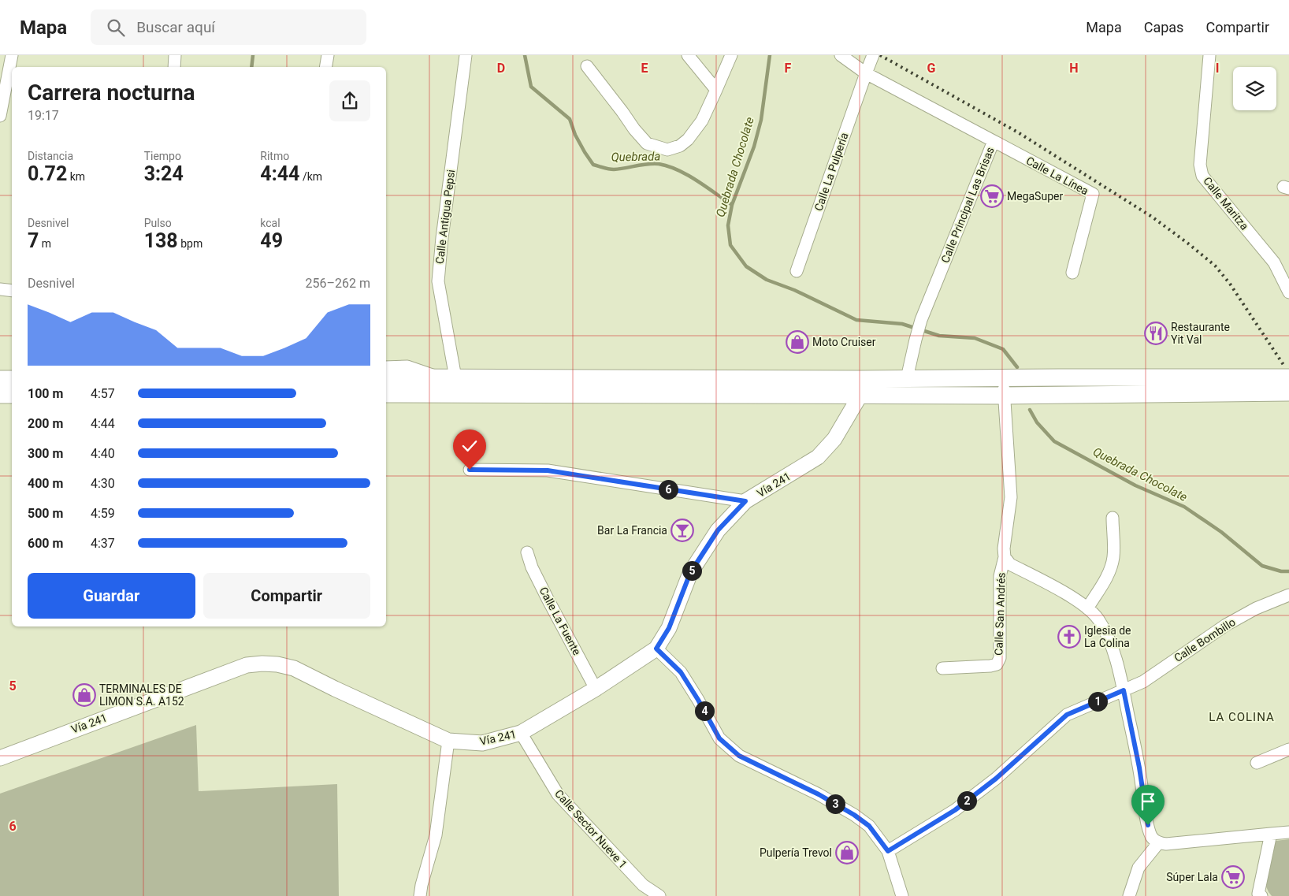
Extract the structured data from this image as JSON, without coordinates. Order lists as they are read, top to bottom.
{
  "streets": {
    "main road": ["Vía 241"],
    "street": [
      "Calle La Pulpería",
      "Calle La Línea",
      "Calle Maritza",
      "Calle Principal Las Brisas",
      "Calle Antigua Pepsi",
      "Calle San Andrés",
      "Calle La Fuente",
      "Calle Bombillo",
      "Calle Sector Nueve 1"
    ]
  },
  "crossings": [
    ["Calle La Pulpería", "Calle Principal Las Brisas"],
    ["Calle La Línea", "Calle Principal Las Brisas"],
    ["Vía 241", "Calle La Fuente"],
    ["Vía 241", "Calle Sector Nueve 1"]
  ],
  "districts": ["LA COLINA"],
  "water": ["Quebrada", "Quebrada Chocolate"],
  "places": {
    "supermarket": ["MegaSuper", "Súper Lala"],
    "restaurant": ["Restaurante Yit Val"],
    "shop": ["Moto Cruiser", "TERMINALES DE LIMON S.A. A152", "Pulpería Trevol"],
    "bar": ["Bar La Francia"],
    "church": ["Iglesia de La Colina"]
  },
  "page": {
    "header": "Mapa",
    "search": "Buscar aquí",
    "nav": ["Mapa", "Capas", "Compartir"],
    "heading": ["Carrera nocturna", "19:17"],
    "stats": [
      ["Distancia", "0.72 km"],
      ["Tiempo", "3:24"],
      ["Ritmo", "4:44 /km"],
      ["Desnivel", "7 m"],
      ["Pulso", "138 bpm"],
      ["kcal", "49"]
    ],
    "chart": ["Desnivel", "256–262 m"],
    "list": [
      {
        "name": "100 m",
        "note": "4:57"
      },
      {
        "name": "200 m",
        "note": "4:44"
      },
      {
        "name": "300 m",
        "note": "4:40"
      },
      {
        "name": "400 m",
        "note": "4:30"
      },
      {
        "name": "500 m",
        "note": "4:59"
      },
      {
        "name": "600 m",
        "note": "4:37"
      }
    ],
    "pins": [
      "6",
      "5",
      "1",
      "4",
      "2",
      "3"
    ],
    "buttons": ["Guardar", "Compartir"]
  },
  "grid": {
    "columns": [
      "D",
      "E",
      "F",
      "G",
      "H",
      "I"
    ],
    "rows": ["5", "6"]
  }
}
